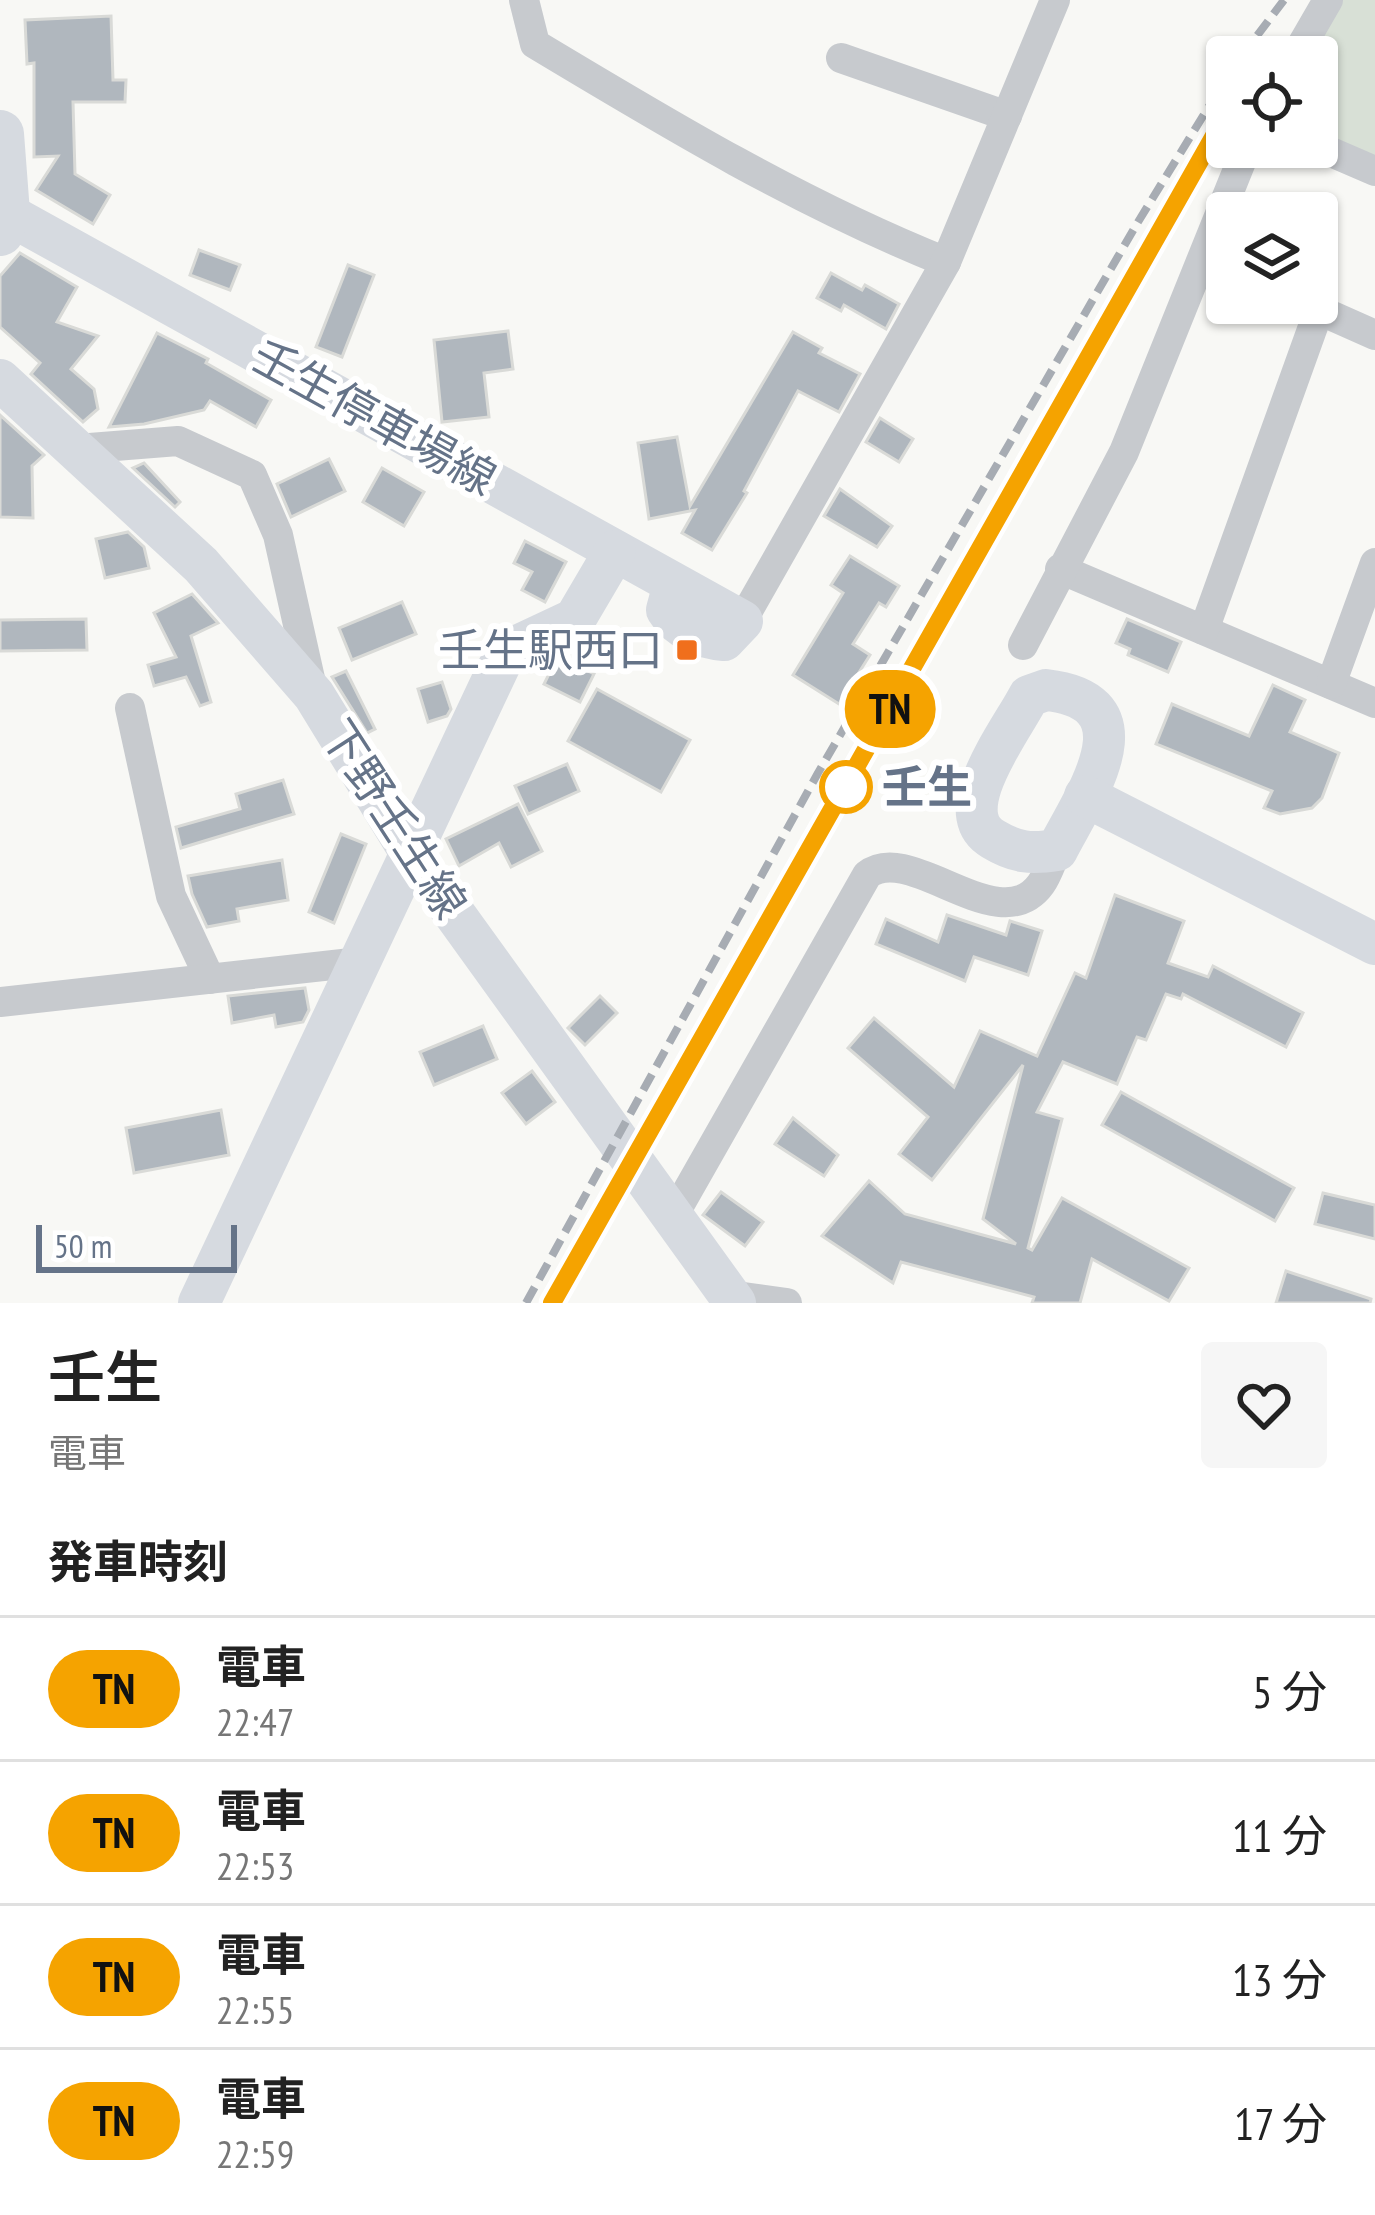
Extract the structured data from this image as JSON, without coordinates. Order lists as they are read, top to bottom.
{
  "streets": {
    "main road": ["壬生停車場線", "下野壬生線"]
  },
  "places": {
    "transit": ["壬生駅西口"],
    "other": ["壬生"]
  },
  "scale_bar": "50 m",
  "page": {
    "on_map": "TN",
    "scale": "50 m",
    "heading": [
      ["壬生", "電車"],
      "発車時刻"
    ],
    "list": [
      {
        "mark": "TN",
        "name": "電車",
        "note": "22:47",
        "value": "5 分"
      },
      {
        "mark": "TN",
        "name": "電車",
        "note": "22:53",
        "value": "11 分"
      },
      {
        "mark": "TN",
        "name": "電車",
        "note": "22:55",
        "value": "13 分"
      },
      {
        "mark": "TN",
        "name": "電車",
        "note": "22:59",
        "value": "17 分"
      }
    ]
  }
}
